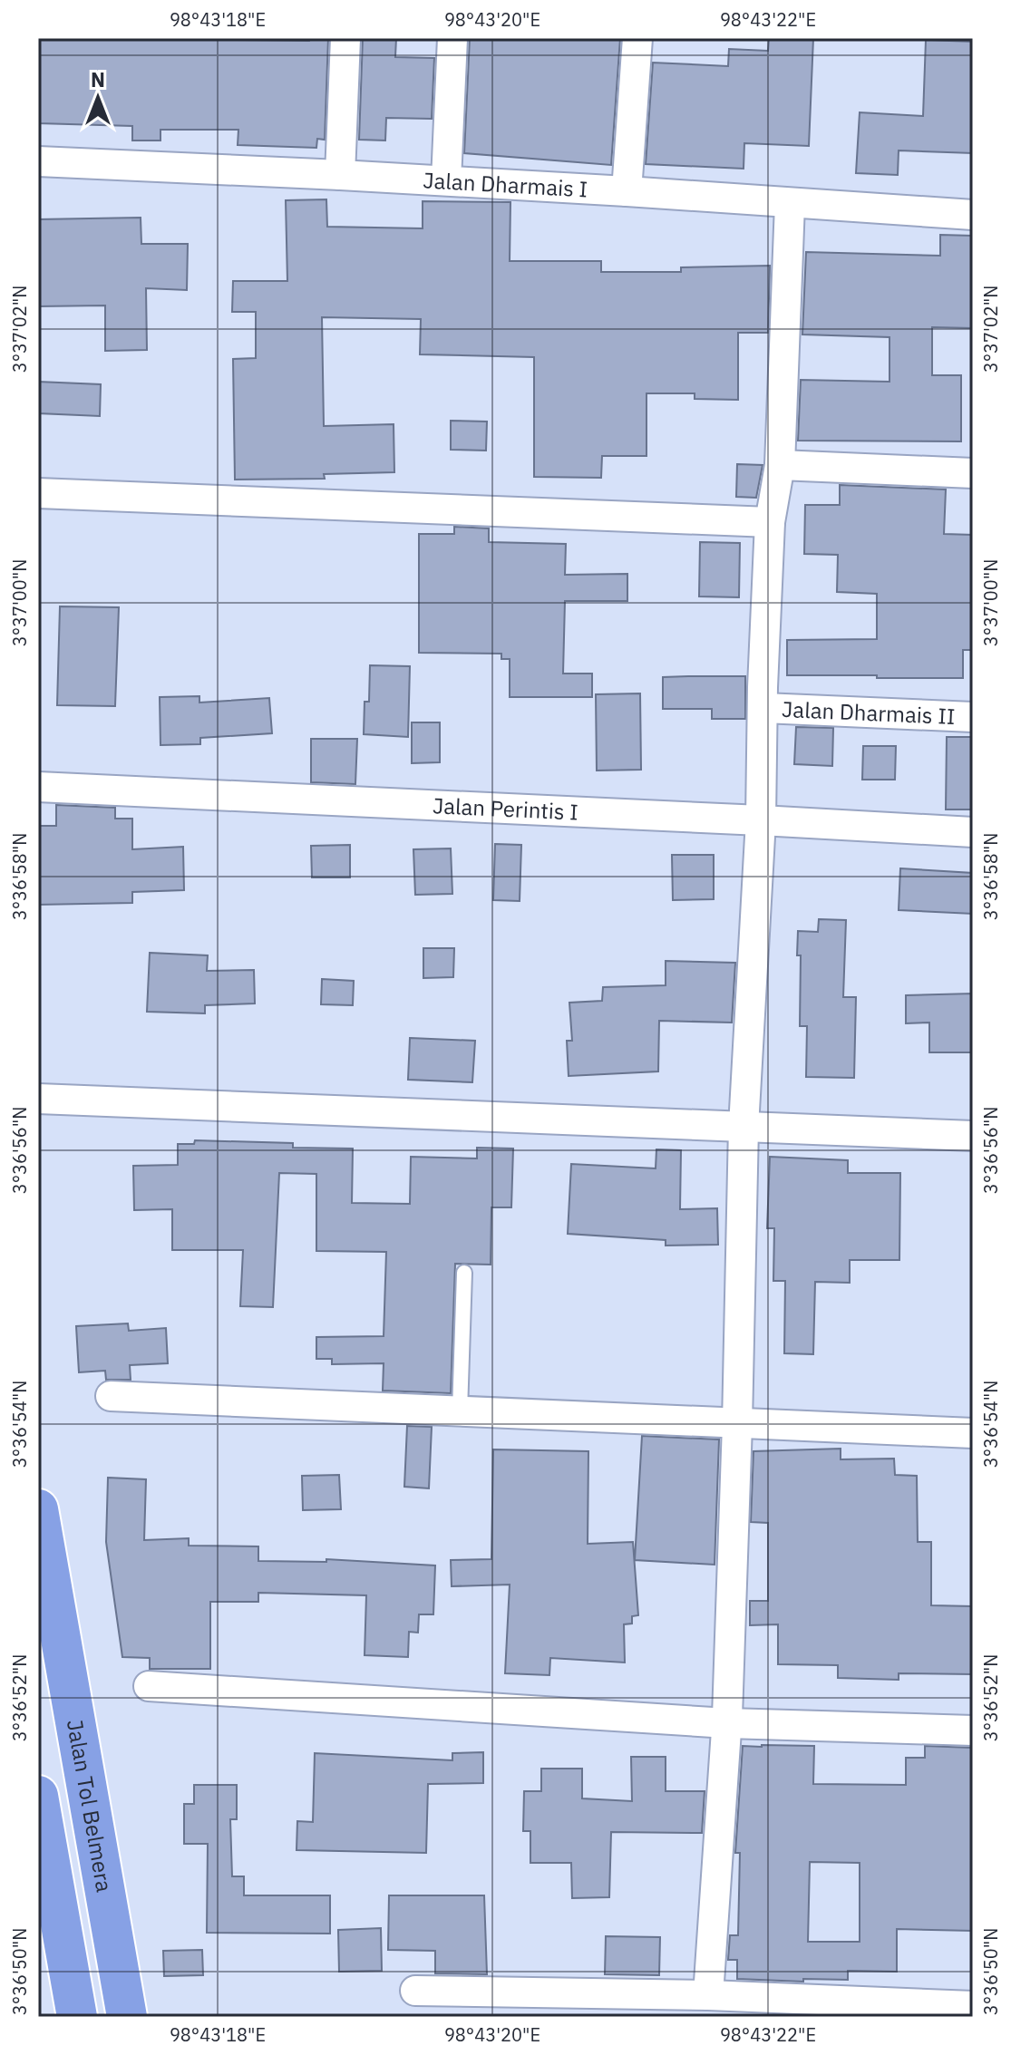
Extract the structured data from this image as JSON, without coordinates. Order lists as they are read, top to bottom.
{
  "streets": {
    "highway": ["Jalan Tol Belmera"],
    "street": ["Jalan Dharmais I", "Jalan Dharmais II", "Jalan Perintis I"]
  },
  "north": "top",
  "coordinates": [
    "98°43'18\"E",
    "98°43'20\"E",
    "98°43'22\"E",
    "3°37'02\"N",
    "3°37'00\"N",
    "3°36'58\"N",
    "3°36'56\"N",
    "3°36'54\"N",
    "3°36'52\"N",
    "3°36'50\"N"
  ]
}
